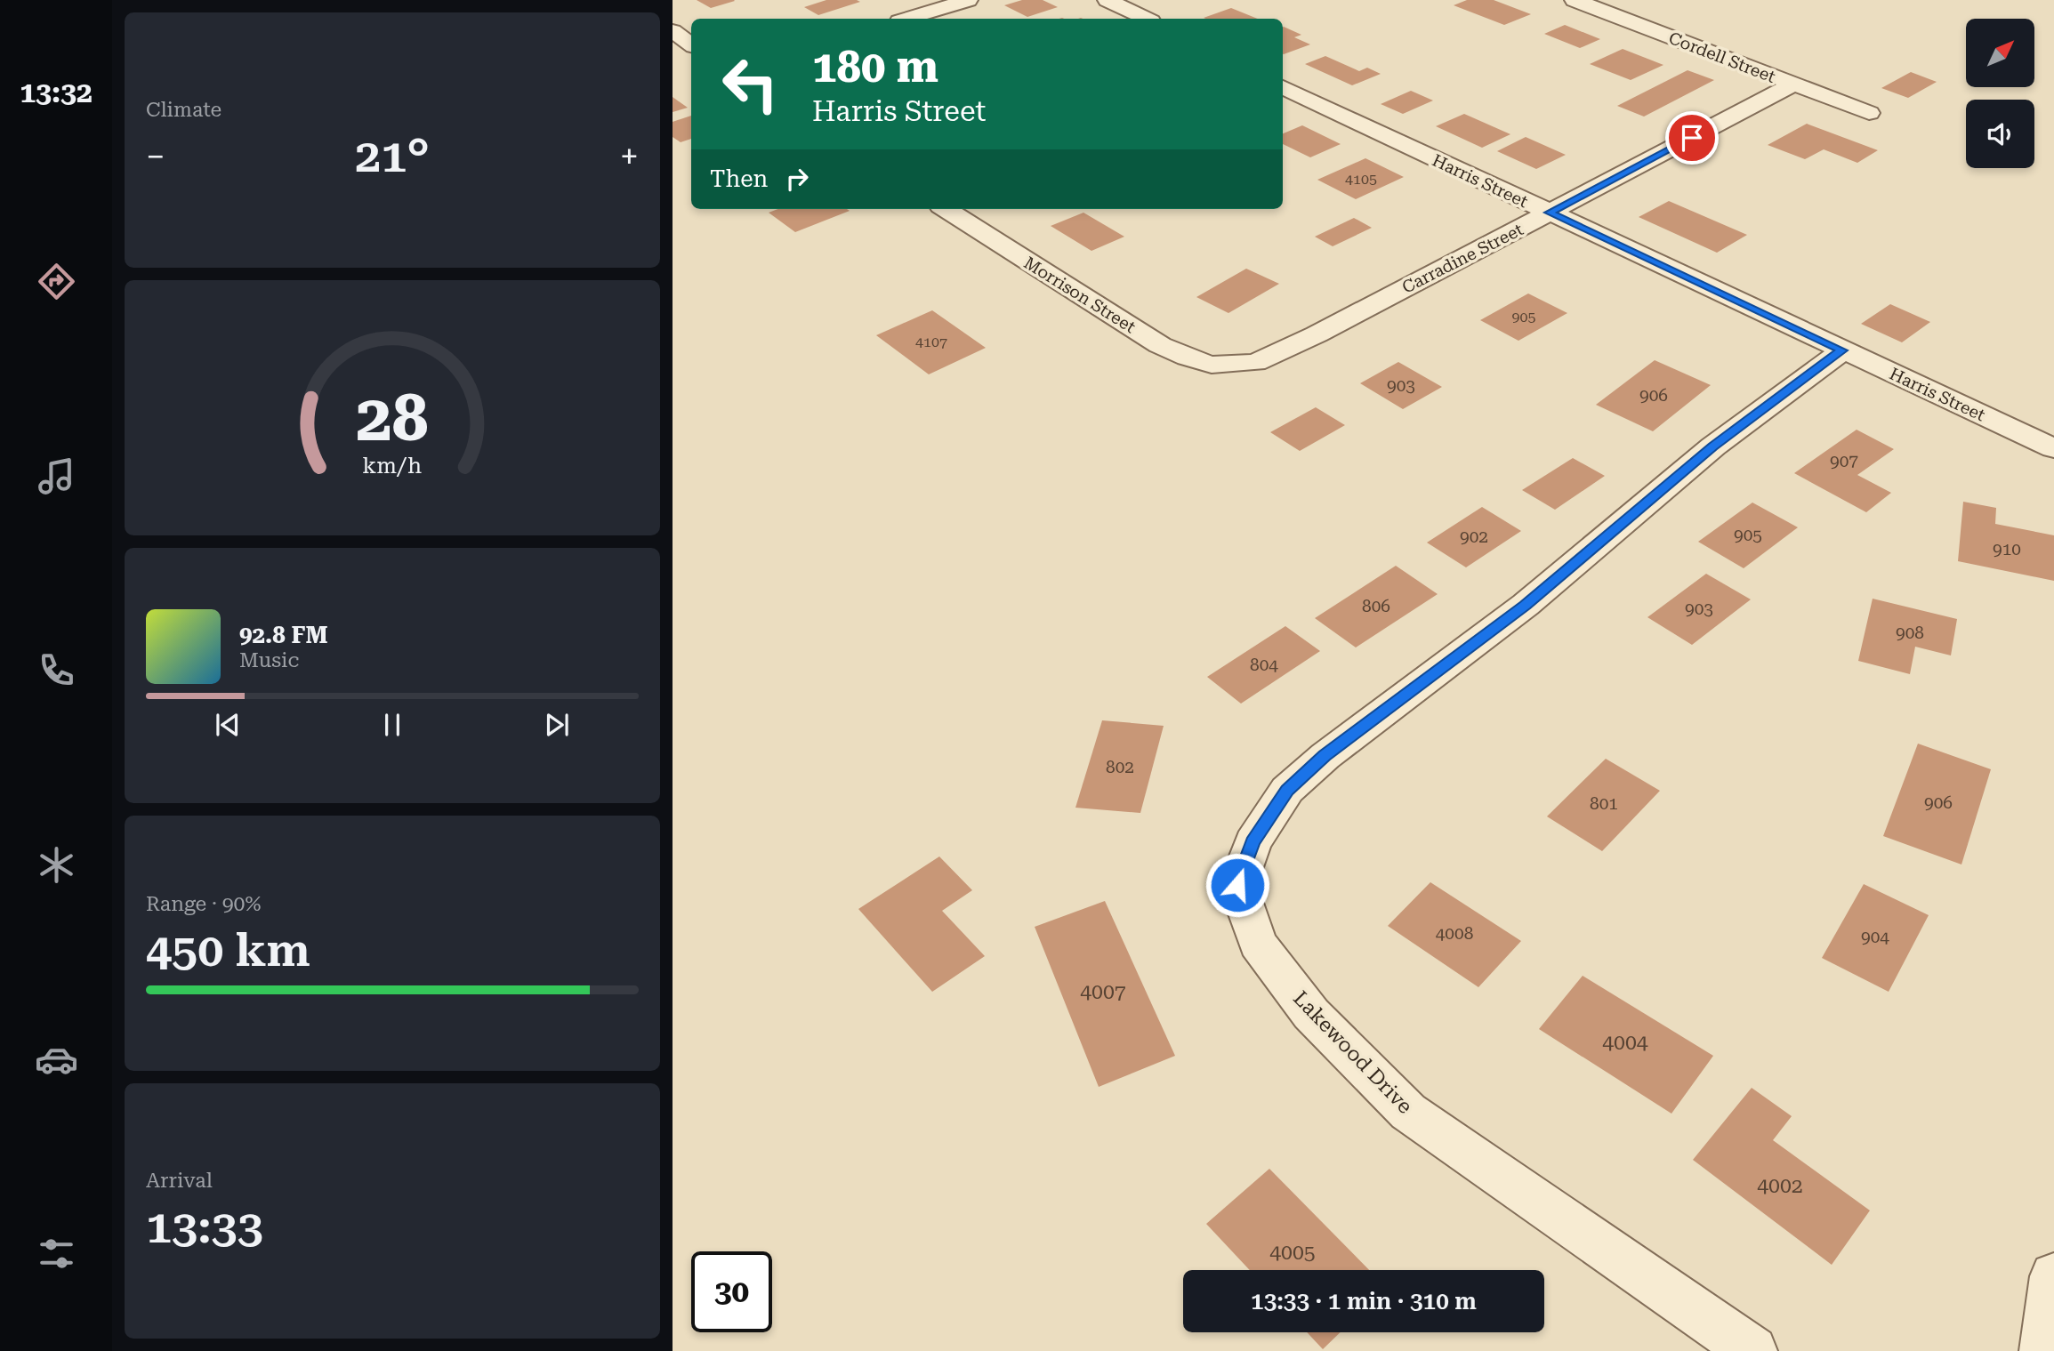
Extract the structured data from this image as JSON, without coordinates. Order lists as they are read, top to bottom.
{
  "streets": {
    "street": [
      "Cordell Street",
      "Harris Street",
      "Carradine Street",
      "Morrison Street",
      "Lakewood Drive"
    ]
  },
  "crossings": [
    ["Cordell Street", "Carradine Street"],
    ["Harris Street", "Carradine Street"],
    ["Harris Street", "Lakewood Drive"],
    ["Carradine Street", "Morrison Street"]
  ],
  "house_numbers": [
    "4105",
    "905",
    "4107",
    "903",
    "906",
    "907",
    "905",
    "902",
    "910",
    "806",
    "903",
    "908",
    "804",
    "802",
    "906",
    "801",
    "4008",
    "904",
    "4007",
    "4004",
    "4002",
    "4005"
  ],
  "north": "top right",
  "page": {
    "tabs": "13:32",
    "tile": [
      "Climate",
      ["Range · 90%", "450 km"],
      ["Arrival", "13:33"]
    ],
    "turn": ["180 m", "Harris Street"],
    "heat": ["−", "21°", "+"],
    "then": "Then",
    "song": ["92.8 FM", "Music"],
    "limit": "30",
    "trip": "13:33 · 1 min · 310 m",
    "gauge": ["28", "km/h"]
  }
}
